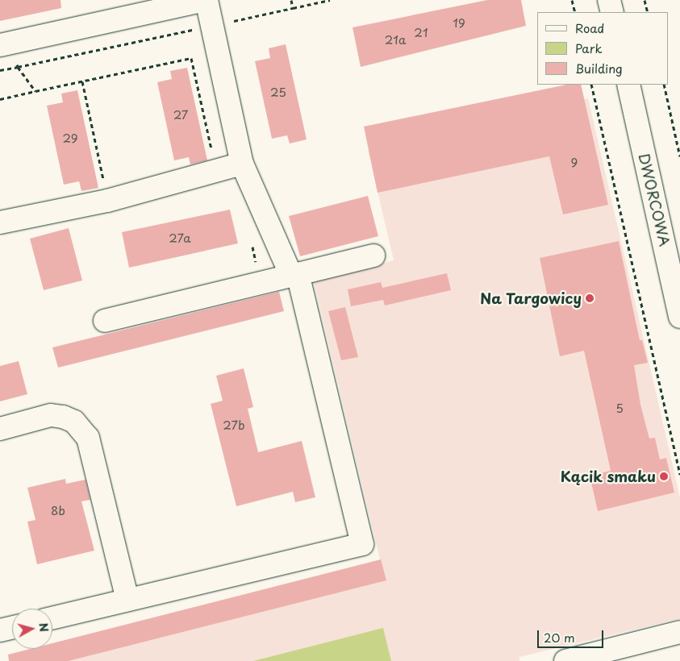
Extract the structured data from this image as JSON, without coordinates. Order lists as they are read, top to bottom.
{
  "streets": {
    "street": ["DWORCOWA"]
  },
  "places": ["Na Targowicy", "Kącik smaku"],
  "house_numbers": [
    "19",
    "21",
    "21a",
    "25",
    "27",
    "29",
    "9",
    "27a",
    "5",
    "27b",
    "8b"
  ],
  "legend": ["Road", "Park", "Building"],
  "scale_bar": "20 m",
  "north": "right"
}
